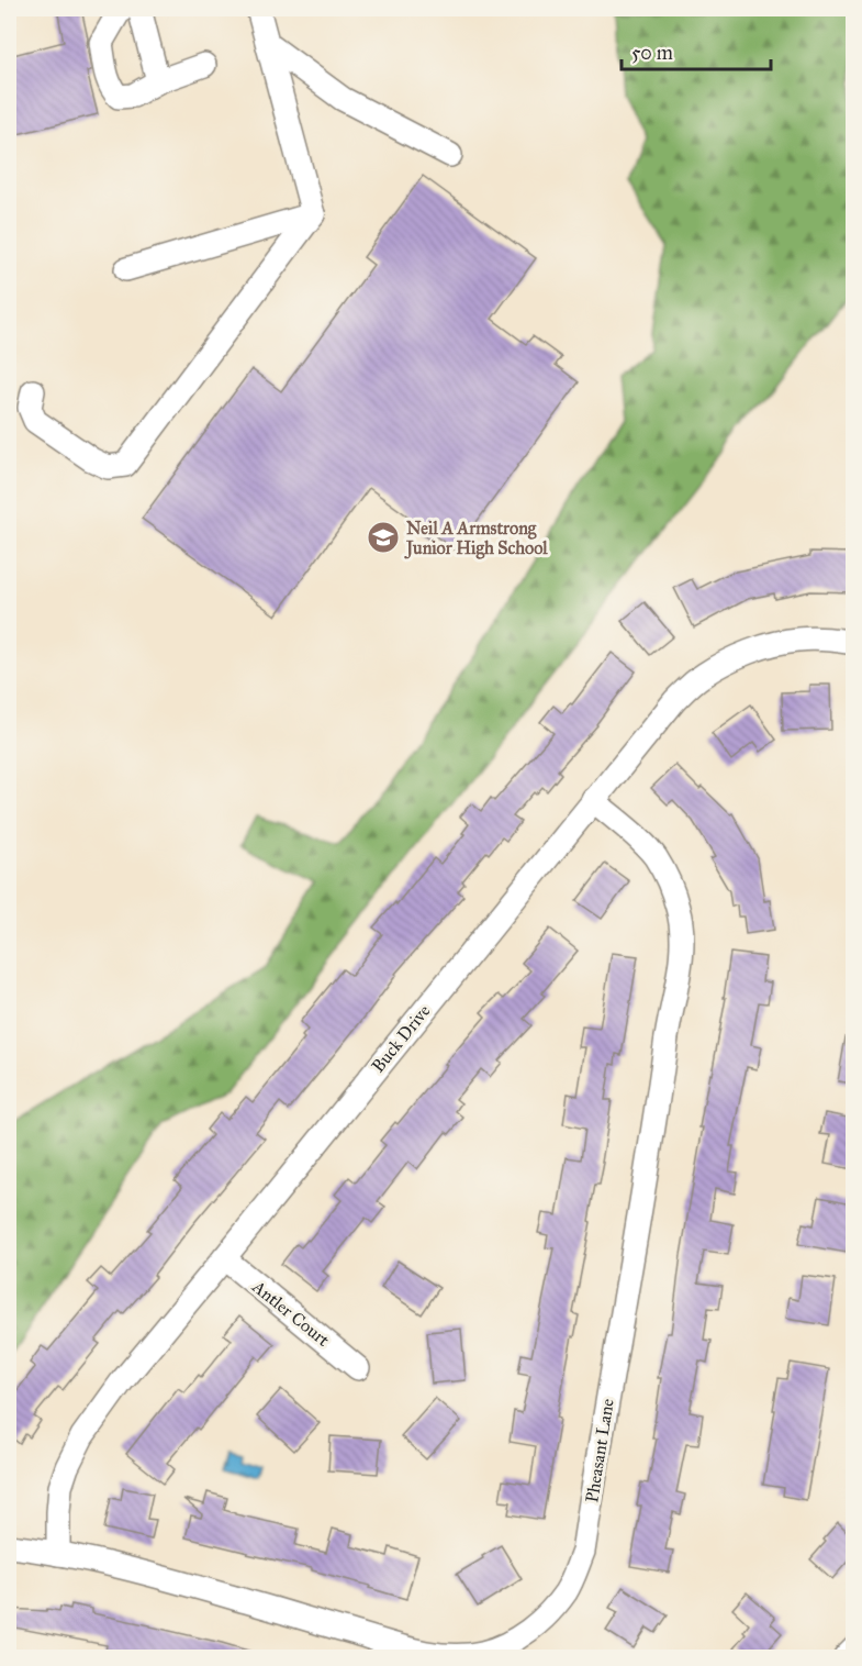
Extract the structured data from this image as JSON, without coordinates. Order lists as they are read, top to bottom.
{
  "streets": {
    "street": ["Buck Drive", "Antler Court", "Pheasant Lane"]
  },
  "crossings": [
    ["Buck Drive", "Antler Court"],
    ["Buck Drive", "Pheasant Lane"]
  ],
  "places": {
    "school or university": ["Neil A Armstrong Junior High School"]
  },
  "scale_bar": "50 m"
}
